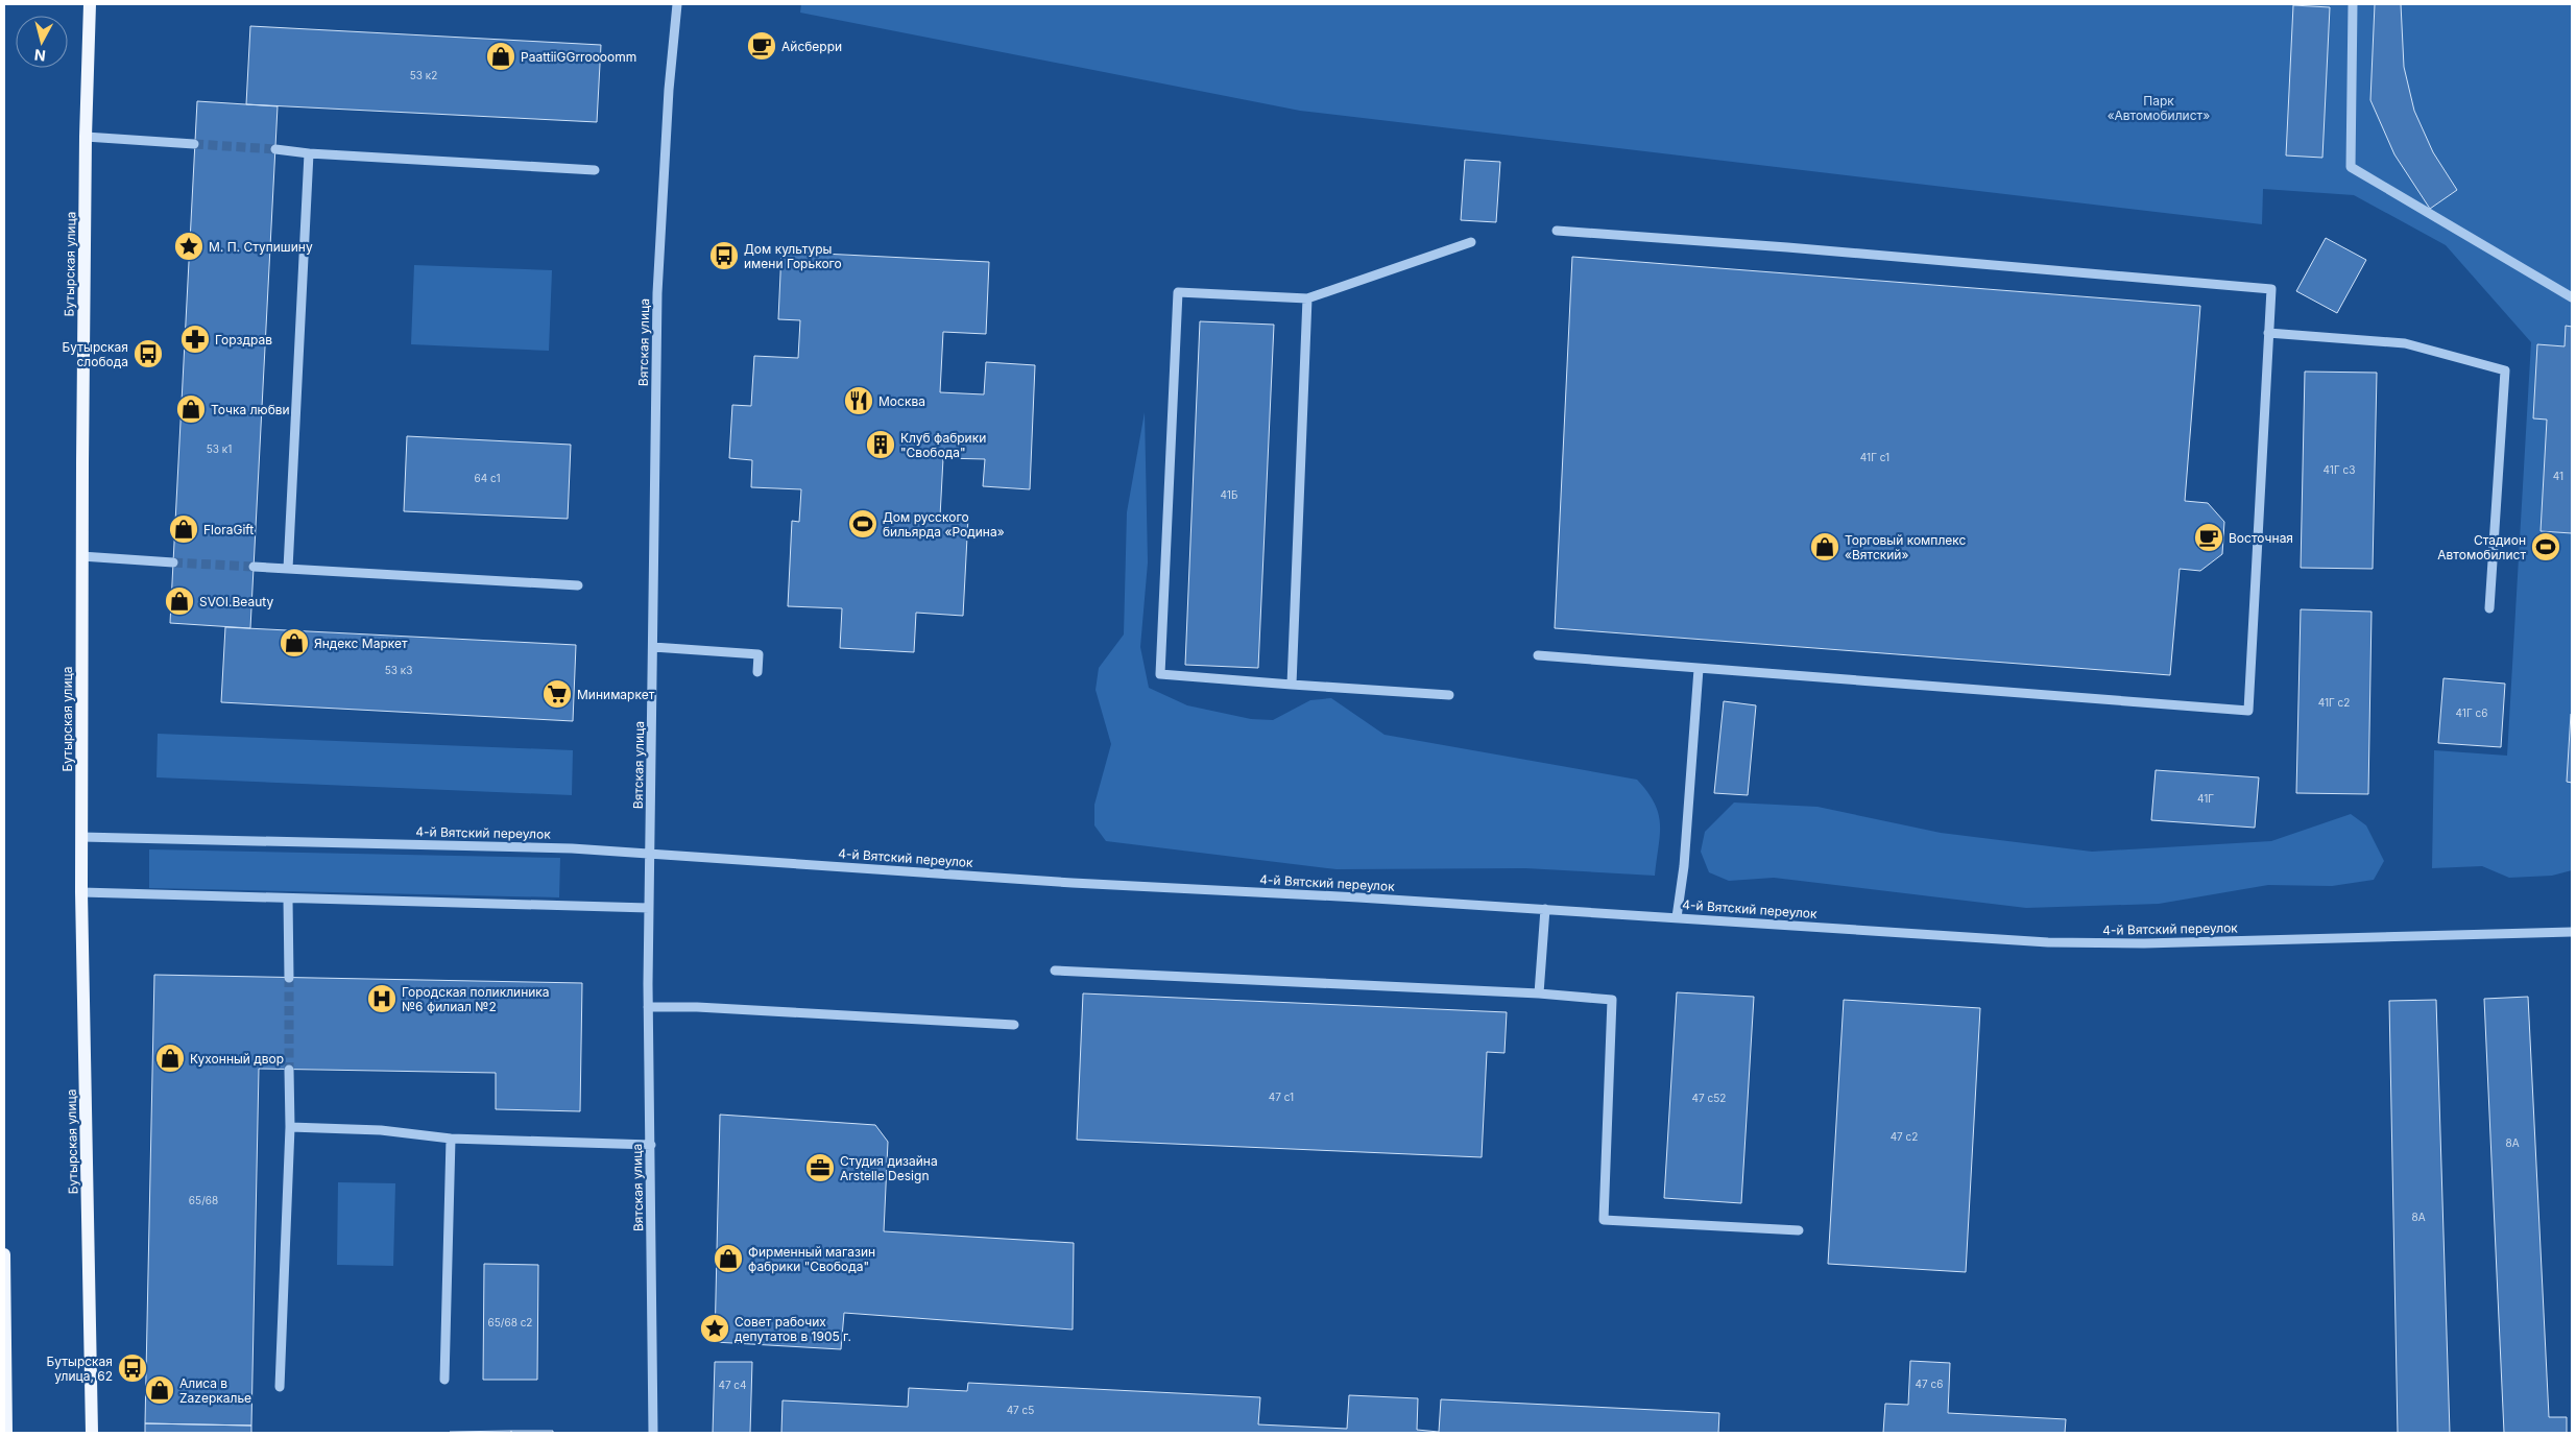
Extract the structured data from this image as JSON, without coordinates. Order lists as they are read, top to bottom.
{
  "streets": {
    "main road": ["Бутырская улица"],
    "street": ["Вятская улица", "4-й Вятский переулок"]
  },
  "crossings": [
    ["Бутырская улица", "4-й Вятский переулок"],
    ["Вятская улица", "4-й Вятский переулок"]
  ],
  "parks": ["Парк «Автомобилист»"],
  "places": {
    "cafe": ["Айсберри", "Восточная"],
    "shop": [
      "PaattiiGGrroooomm",
      "Точка любви",
      "FloraGift",
      "Торговый комплекс «Вятский»",
      "SVOI.Beauty",
      "Яндекс Маркет",
      "Кухонный двор",
      "Фирменный магазин фабрики \"Свобода\"",
      "Алиса в Zazеркалье"
    ],
    "place": ["М. П. Ступишину", "Совет рабочих депутатов в 1905 г."],
    "bus stop": ["Дом культуры имени Горького", "Бутырская слобода", "Бутырская улица, 62"],
    "pharmacy": ["Горздрав"],
    "restaurant": ["Москва"],
    "building": ["Клуб фабрики \"Свобода\""],
    "sports": ["Дом русского бильярда «Родина»", "Стадион Автомобилист"],
    "supermarket": ["Минимаркет"],
    "hospital": ["Городская поликлиника №6 филиал №2"],
    "office": ["Студия дизайна Arstelle Design"]
  },
  "house_numbers": [
    "53 к2",
    "53 к1",
    "41Г с1",
    "41Г с3",
    "41",
    "64 с1",
    "41Б",
    "53 к3",
    "41Г с2",
    "41Г с6",
    "41Г",
    "47 с1",
    "47 с52",
    "47 с2",
    "8А",
    "65/68",
    "8А",
    "65/68 с2",
    "47 с6",
    "47 с4",
    "47 с5"
  ],
  "north": "bottom"
}
